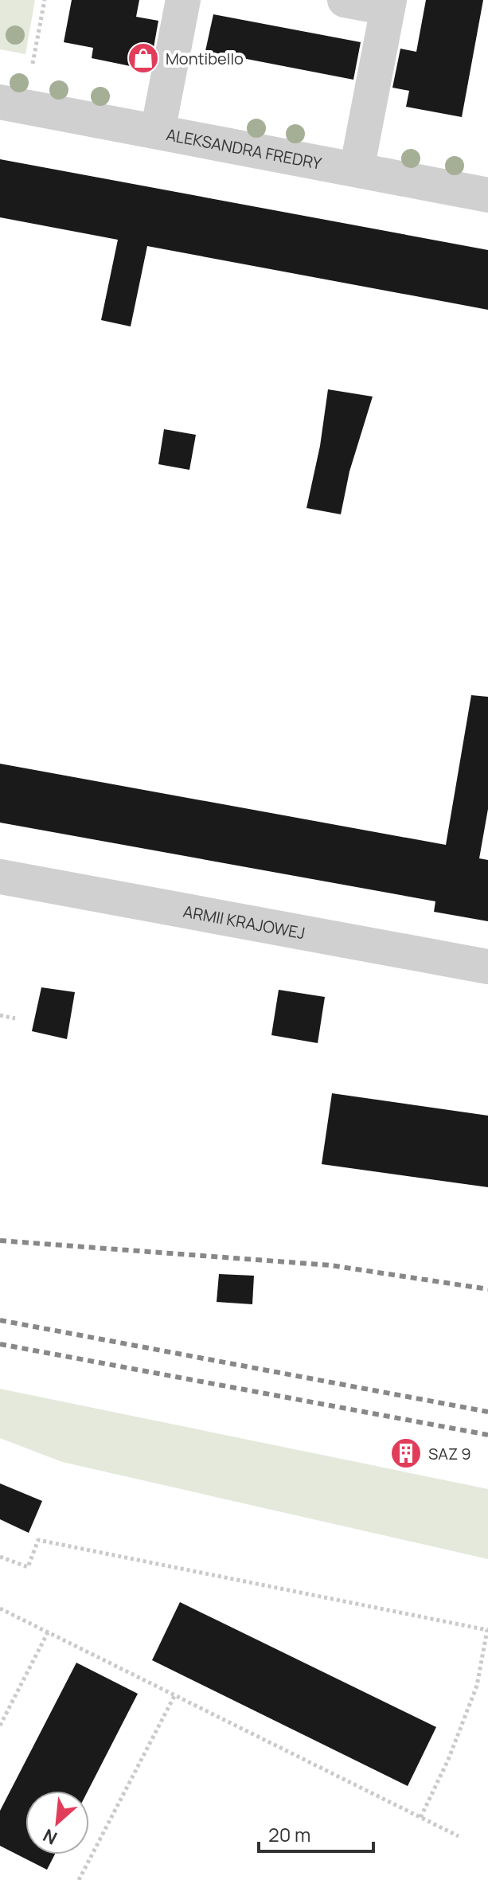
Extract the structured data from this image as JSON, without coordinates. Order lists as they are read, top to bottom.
{
  "streets": {
    "street": ["ALEKSANDRA FREDRY", "ARMII KRAJOWEJ"]
  },
  "places": {
    "shop": ["Montibello"],
    "building": ["SAZ 9"]
  },
  "scale_bar": "20 m",
  "north": "bottom left"
}
